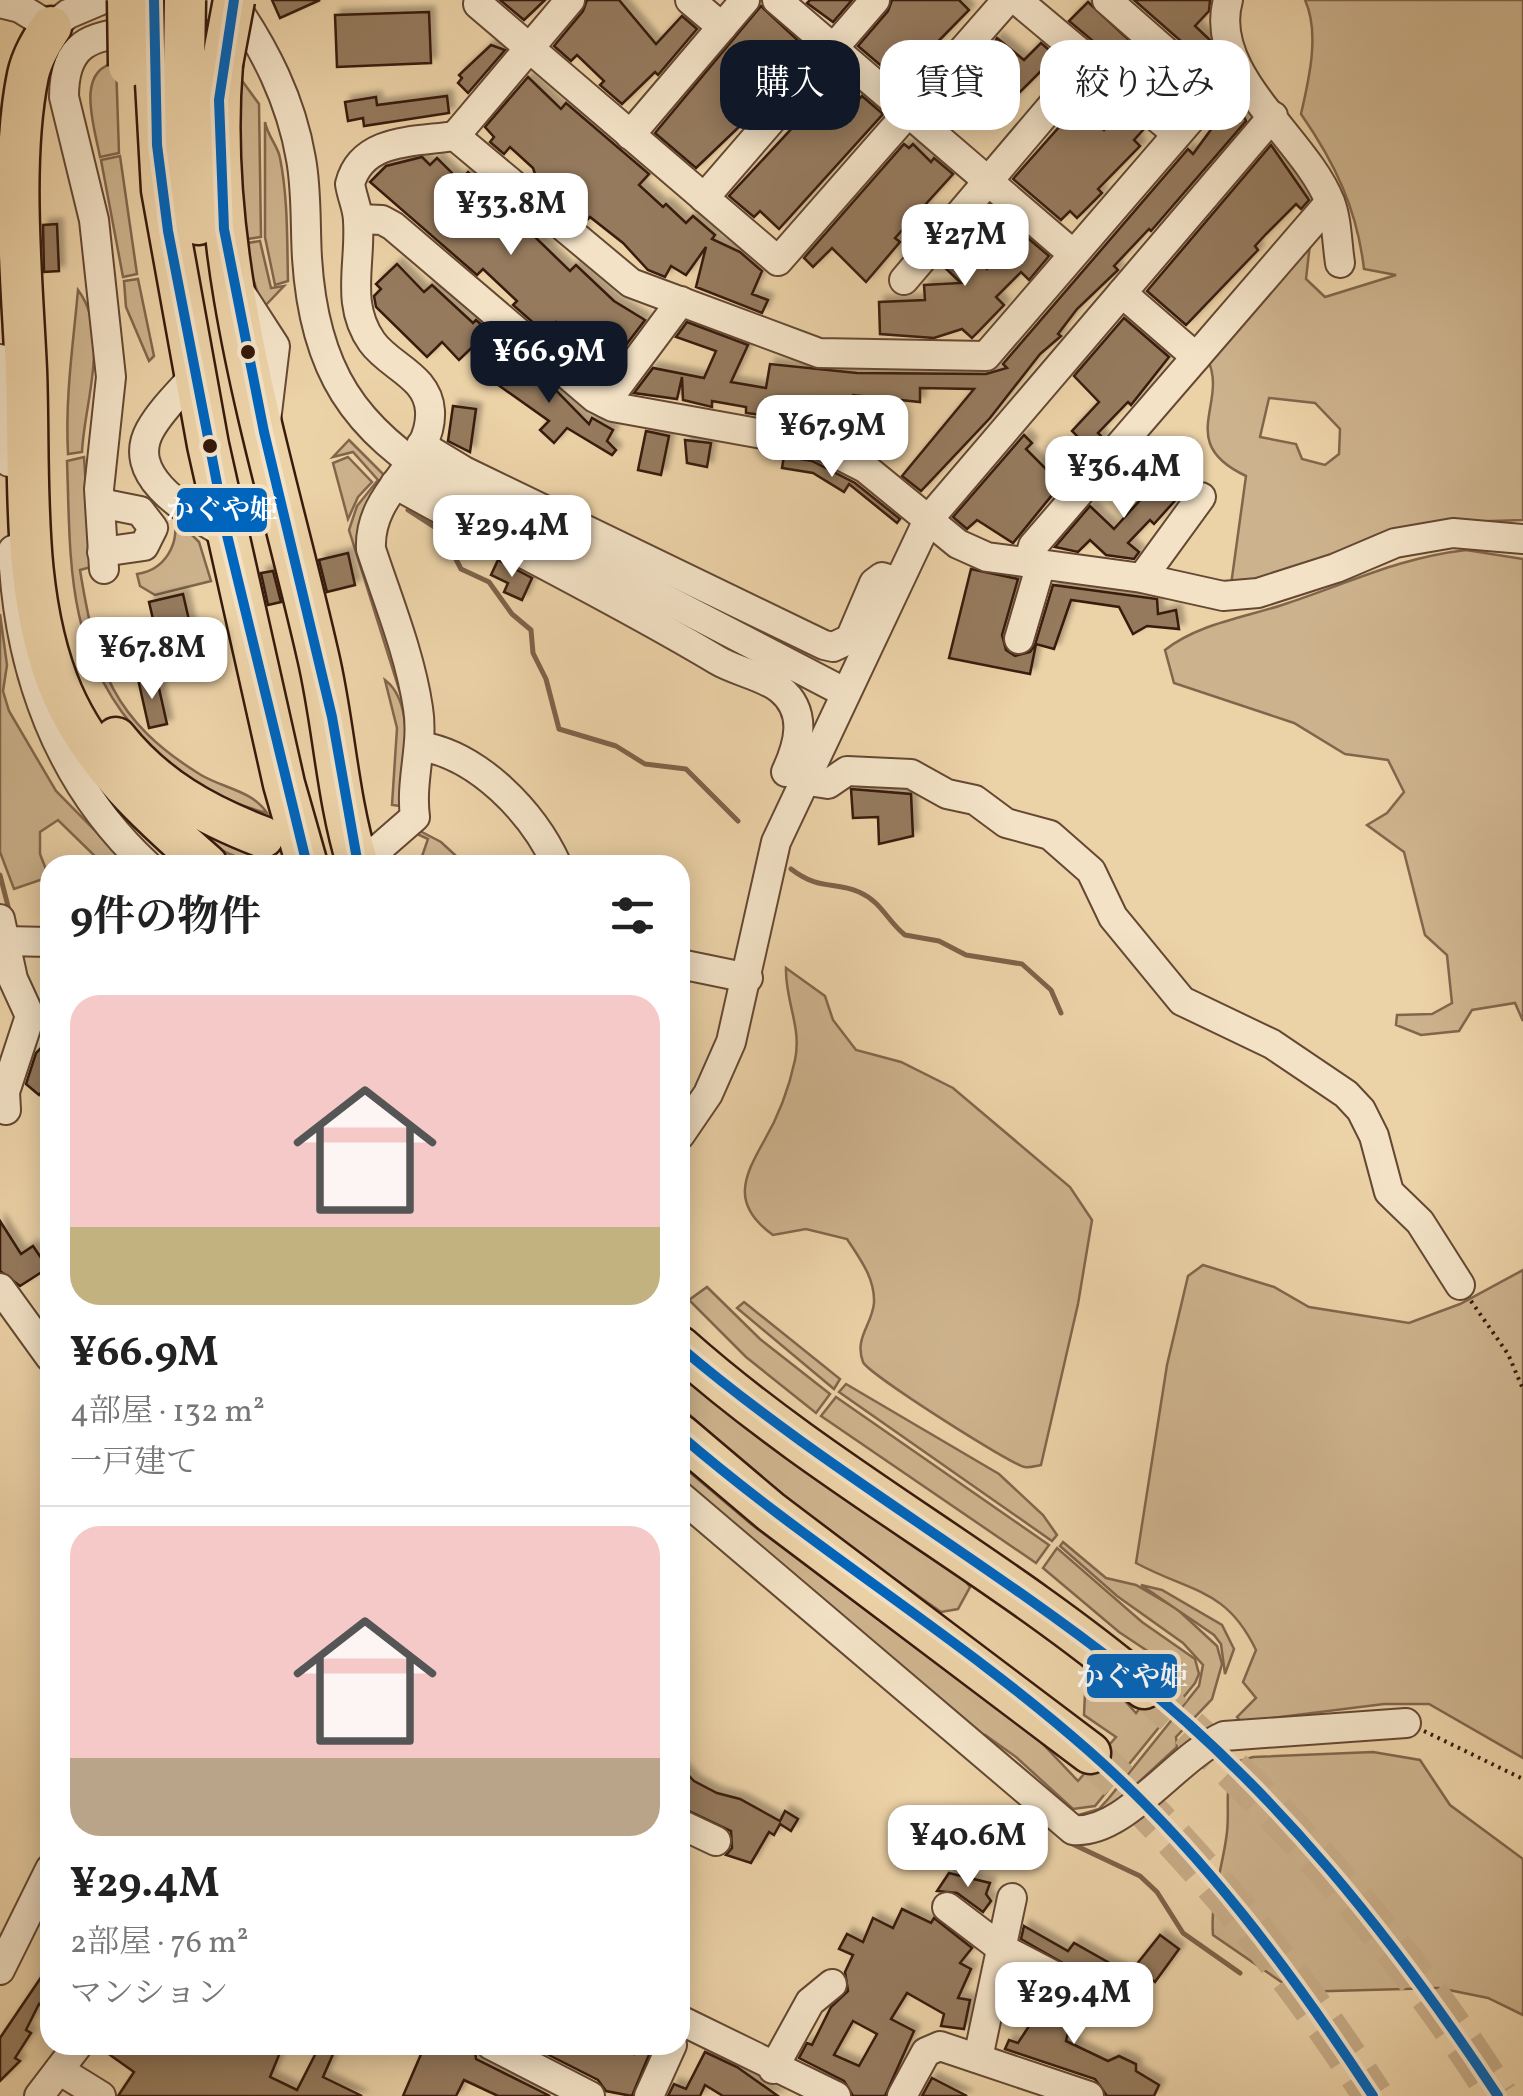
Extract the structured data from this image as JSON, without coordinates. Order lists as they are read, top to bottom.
{
  "lines": ["transit line かぐや姫"],
  "page": {
    "chip": ["購入", "賃貸", "絞り込み"],
    "price": [
      "¥33.8M",
      "¥27M",
      "¥66.9M",
      "¥67.9M",
      "¥36.4M",
      "¥29.4M",
      "¥67.8M",
      "¥40.6M",
      "¥29.4M"
    ],
    "heading": "9件の物件",
    "list": [
      {
        "name": "¥66.9M",
        "note": "4部屋 · 132 m² · 一戸建て"
      },
      {
        "name": "¥29.4M",
        "note": "2部屋 · 76 m² · マンション"
      }
    ]
  }
}
